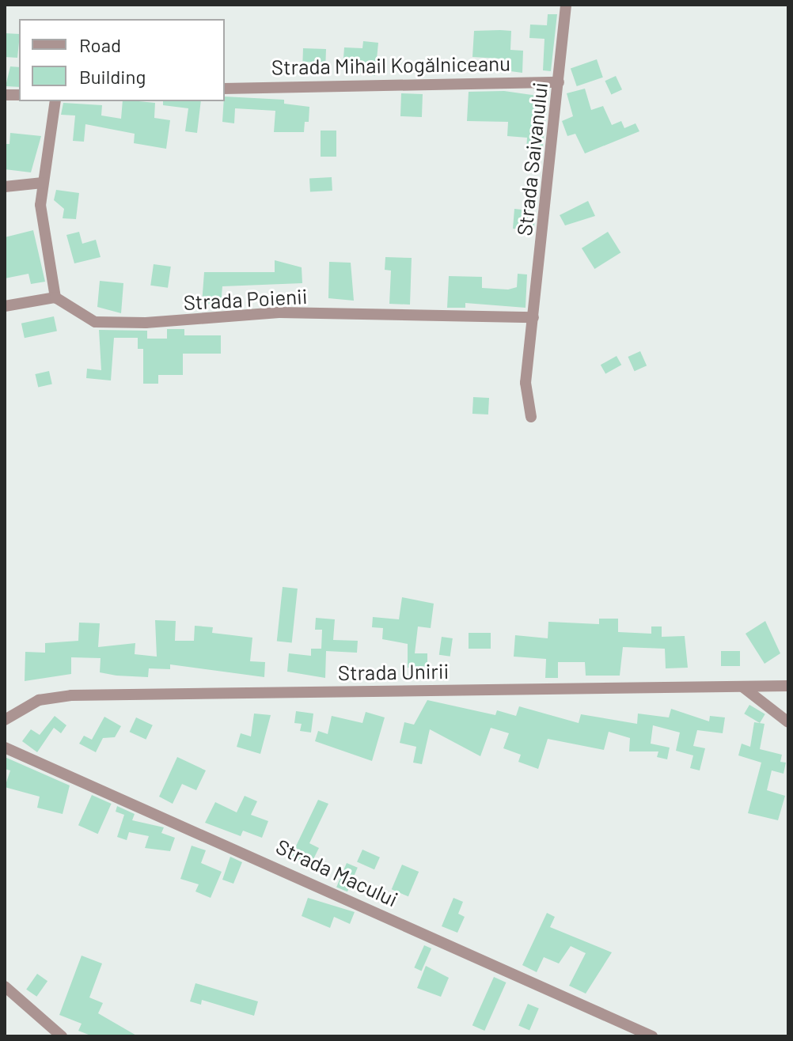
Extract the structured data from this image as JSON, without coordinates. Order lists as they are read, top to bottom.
{
  "streets": {
    "street": [
      "Strada Mihail Kogălniceanu",
      "Strada Saivanului",
      "Strada Poienii",
      "Strada Unirii",
      "Strada Macului"
    ]
  },
  "crossings": [
    ["Strada Mihail Kogălniceanu", "Strada Saivanului"],
    ["Strada Saivanului", "Strada Poienii"]
  ],
  "legend": ["Road", "Building"]
}
